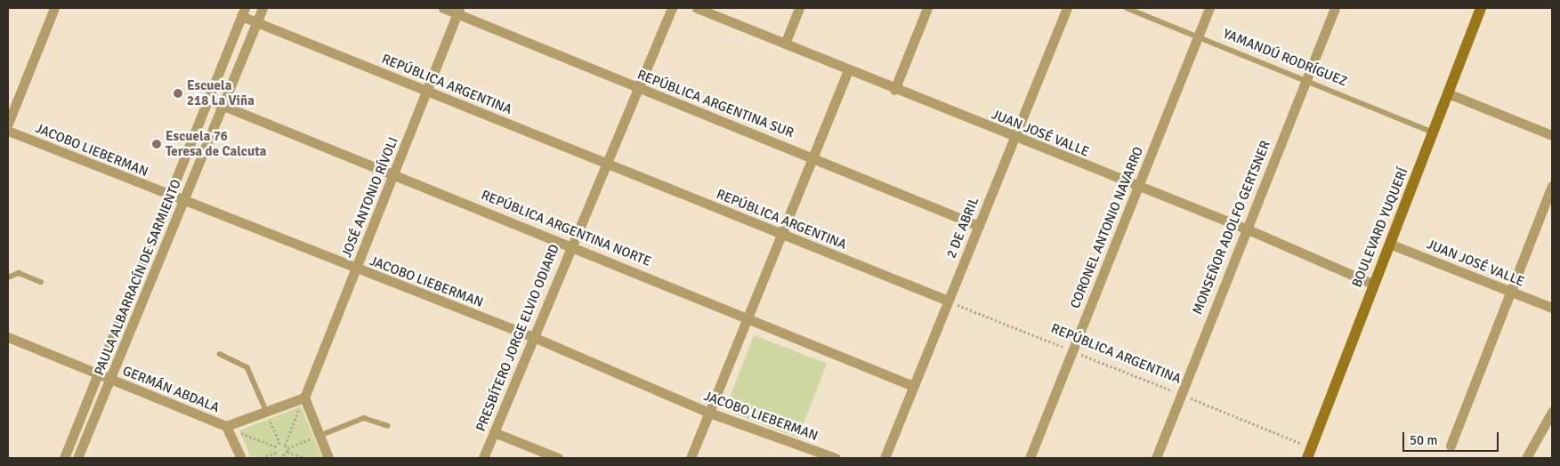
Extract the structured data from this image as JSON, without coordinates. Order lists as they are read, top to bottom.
{
  "streets": {
    "street": [
      "REPÚBLICA ARGENTINA",
      "REPÚBLICA ARGENTINA SUR",
      "JUAN JOSÉ VALLE",
      "JACOBO LIEBERMAN",
      "JOSÉ ANTONIO RÍVOLI",
      "2 DE ABRIL",
      "CORONEL ANTONIO NAVARRO",
      "MONSEÑOR ADOLFO GERTSNER",
      "BOULEVARD YUQUERÍ",
      "REPÚBLICA ARGENTINA NORTE",
      "PAULA ALBARRACÍN DE SARMIENTO",
      "PRESBÍTERO JORGE ELVIO ODIARD",
      "GERMÁN ABDALA"
    ],
    "lane": ["YAMANDÚ RODRÍGUEZ"]
  },
  "crossings": [
    ["YAMANDÚ RODRÍGUEZ", "CORONEL ANTONIO NAVARRO"],
    ["YAMANDÚ RODRÍGUEZ", "MONSEÑOR ADOLFO GERTSNER"],
    ["YAMANDÚ RODRÍGUEZ", "BOULEVARD YUQUERÍ"],
    ["REPÚBLICA ARGENTINA", "JOSÉ ANTONIO RÍVOLI"],
    ["REPÚBLICA ARGENTINA", "2 DE ABRIL"],
    ["REPÚBLICA ARGENTINA", "CORONEL ANTONIO NAVARRO"],
    ["REPÚBLICA ARGENTINA", "MONSEÑOR ADOLFO GERTSNER"],
    ["REPÚBLICA ARGENTINA", "BOULEVARD YUQUERÍ"],
    ["REPÚBLICA ARGENTINA", "PAULA ALBARRACÍN DE SARMIENTO"],
    ["REPÚBLICA ARGENTINA", "PRESBÍTERO JORGE ELVIO ODIARD"],
    ["REPÚBLICA ARGENTINA SUR", "JOSÉ ANTONIO RÍVOLI"],
    ["REPÚBLICA ARGENTINA SUR", "2 DE ABRIL"],
    ["REPÚBLICA ARGENTINA SUR", "PRESBÍTERO JORGE ELVIO ODIARD"],
    ["JUAN JOSÉ VALLE", "2 DE ABRIL"],
    ["JUAN JOSÉ VALLE", "CORONEL ANTONIO NAVARRO"],
    ["JUAN JOSÉ VALLE", "MONSEÑOR ADOLFO GERTSNER"],
    ["JUAN JOSÉ VALLE", "BOULEVARD YUQUERÍ"],
    ["JACOBO LIEBERMAN", "JOSÉ ANTONIO RÍVOLI"],
    ["JACOBO LIEBERMAN", "PAULA ALBARRACÍN DE SARMIENTO"],
    ["JACOBO LIEBERMAN", "PRESBÍTERO JORGE ELVIO ODIARD"],
    ["JOSÉ ANTONIO RÍVOLI", "REPÚBLICA ARGENTINA NORTE"],
    ["2 DE ABRIL", "REPÚBLICA ARGENTINA NORTE"],
    ["REPÚBLICA ARGENTINA NORTE", "PAULA ALBARRACÍN DE SARMIENTO"],
    ["REPÚBLICA ARGENTINA NORTE", "PRESBÍTERO JORGE ELVIO ODIARD"],
    ["PAULA ALBARRACÍN DE SARMIENTO", "GERMÁN ABDALA"]
  ],
  "places": ["Escuela 218 La Viña", "Escuela 76 Teresa de Calcuta"],
  "scale_bar": "50 m"
}
